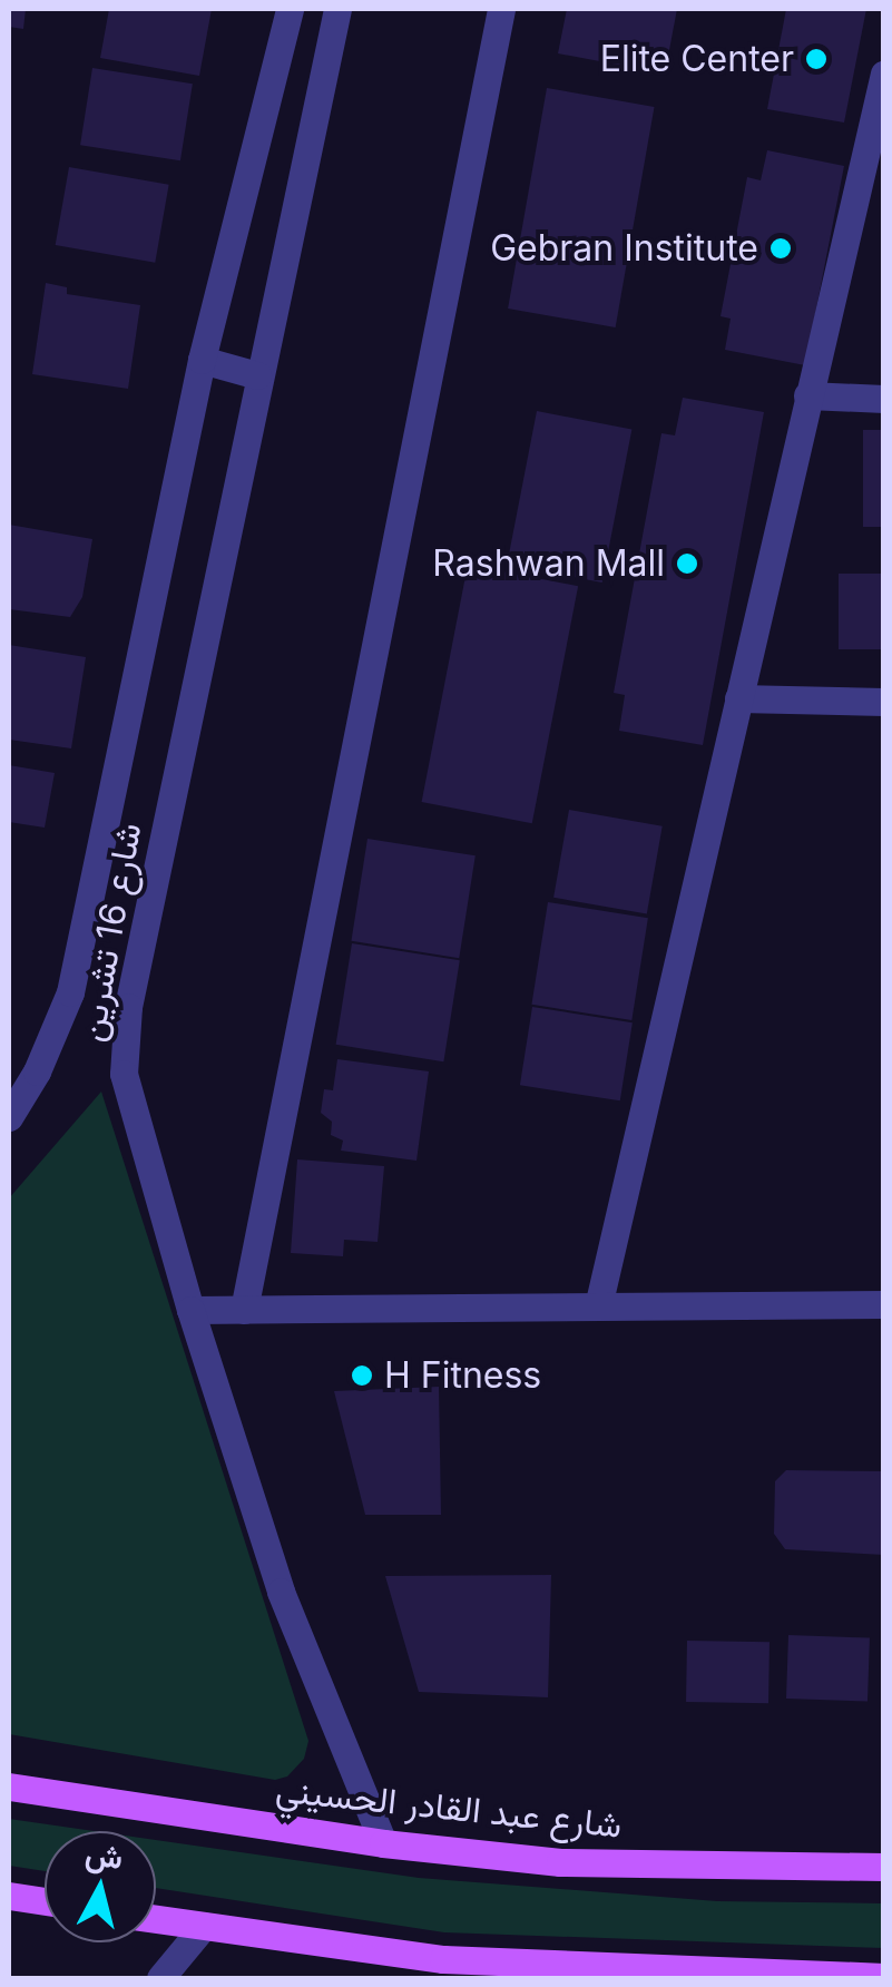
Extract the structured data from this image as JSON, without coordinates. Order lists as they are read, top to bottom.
{
  "streets": {
    "main road": ["شارع عبد القادر الحسيني"],
    "street": ["شارع 16 تشرين"]
  },
  "crossings": [
    ["شارع 16 تشرين", "شارع عبد القادر الحسيني"]
  ],
  "places": [
    "Elite Center",
    "Gebran Institute",
    "Rashwan Mall",
    "H Fitness"
  ],
  "north": "top"
}
